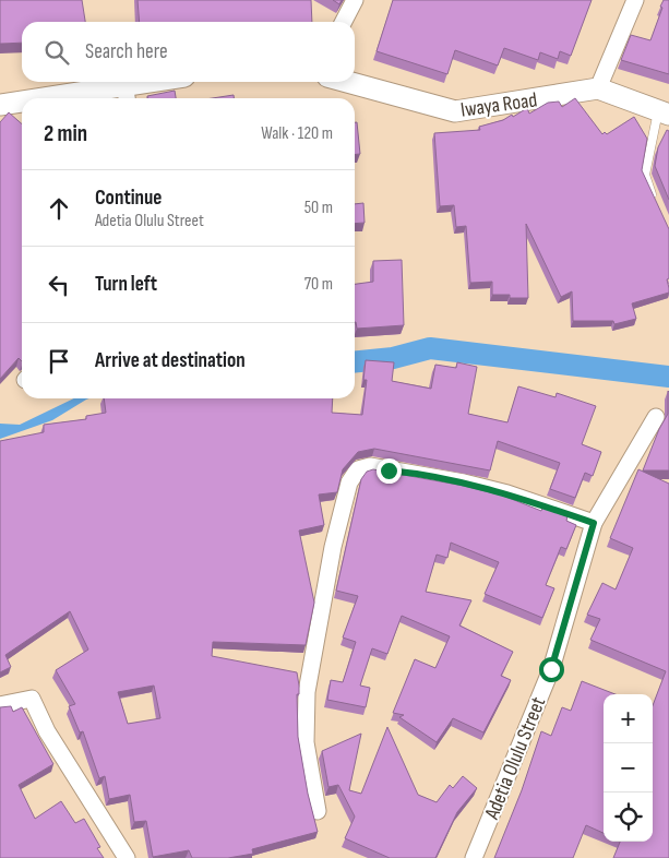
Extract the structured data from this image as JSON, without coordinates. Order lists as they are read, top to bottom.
{
  "streets": {
    "street": ["Iwaya Road", "Adetia Olulu Street"]
  },
  "page": {
    "search": "Search here",
    "heading": ["2 min", "Walk · 120 m"],
    "list": [
      ["Continue", "Adetia Olulu Street", "50 m"],
      ["Turn left", "70 m"],
      "Arrive at destination"
    ],
    "map_buttons": ["+", "−"]
  }
}
